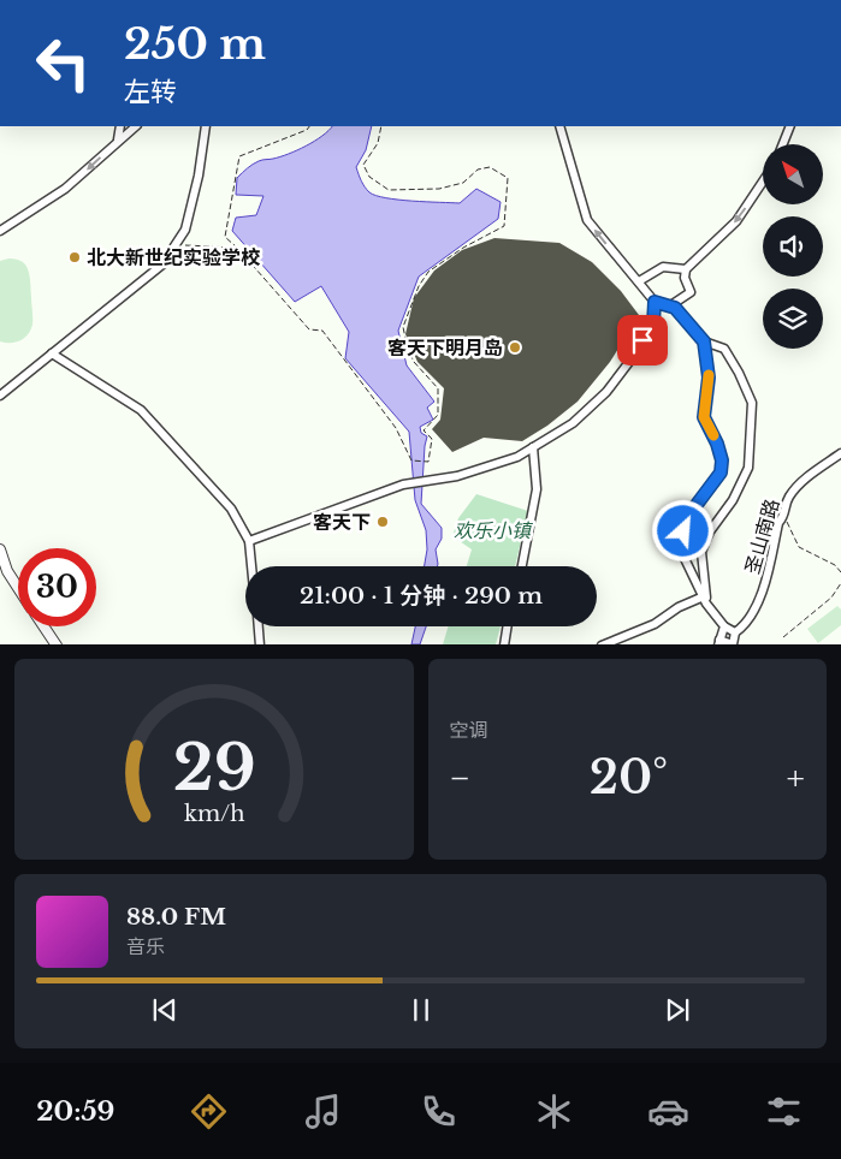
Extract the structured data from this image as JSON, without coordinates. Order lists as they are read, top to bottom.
{
  "streets": {
    "street": ["圣山南路"]
  },
  "parks": ["欢乐小镇"],
  "places": ["北大新世纪实验学校", "客天下明月岛", "客天下"],
  "north": "top left",
  "page": {
    "turn": ["250 m", "左转"],
    "limit": "30",
    "trip": "21:00 · 1 分钟 · 290 m",
    "tile": "空调",
    "heat": ["−", "20°", "+"],
    "song": ["88.0 FM", "音乐"],
    "tabs": "20:59",
    "gauge": ["29", "km/h"]
  }
}
